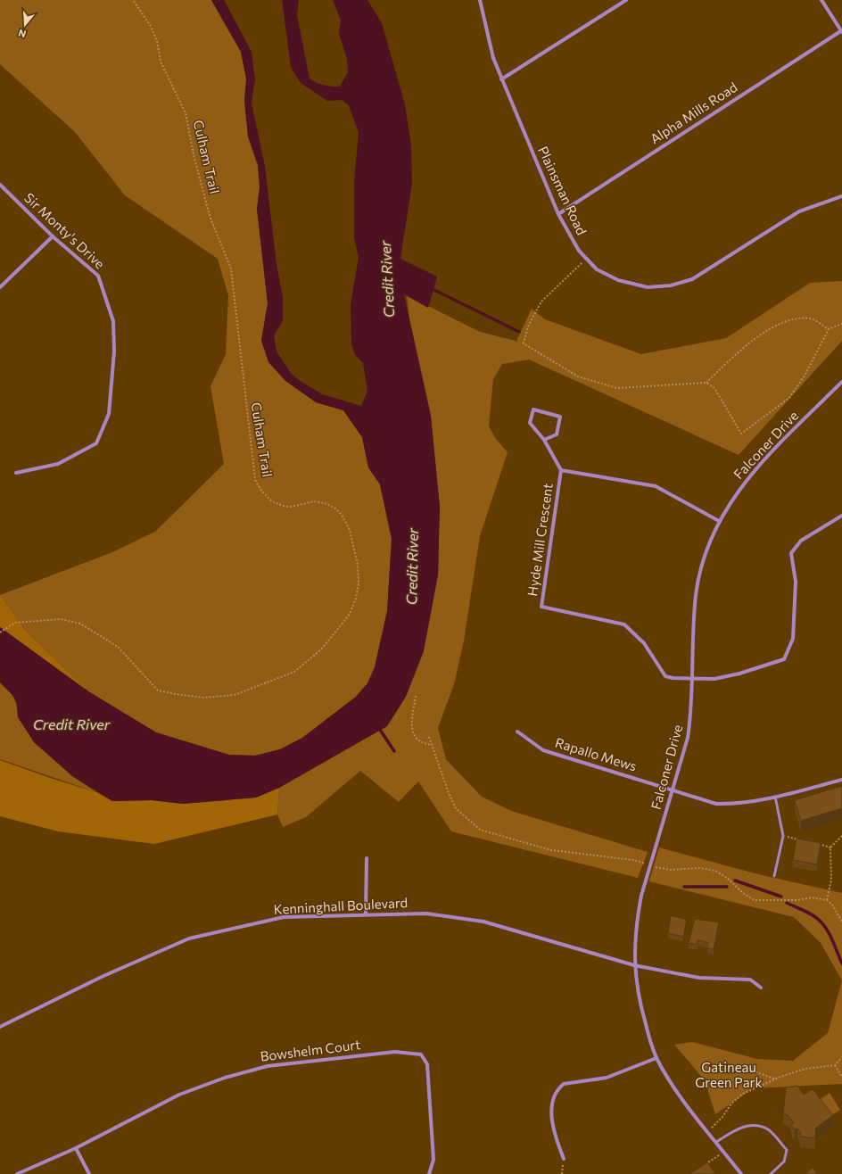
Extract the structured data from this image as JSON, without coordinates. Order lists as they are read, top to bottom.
{
  "streets": {
    "street": [
      "Alpha Mills Road",
      "Plainsman Road",
      "Sir Monty's Drive",
      "Falconer Drive",
      "Hyde Mill Crescent",
      "Rapallo Mews",
      "Kenninghall Boulevard",
      "Bowshelm Court"
    ],
    "path": ["Culham Trail"]
  },
  "crossings": [
    ["Alpha Mills Road", "Plainsman Road"],
    ["Falconer Drive", "Hyde Mill Crescent"],
    ["Falconer Drive", "Rapallo Mews"],
    ["Falconer Drive", "Kenninghall Boulevard"]
  ],
  "water": ["Credit River"],
  "parks": ["Gatineau Green Park"],
  "north": "bottom"
}
